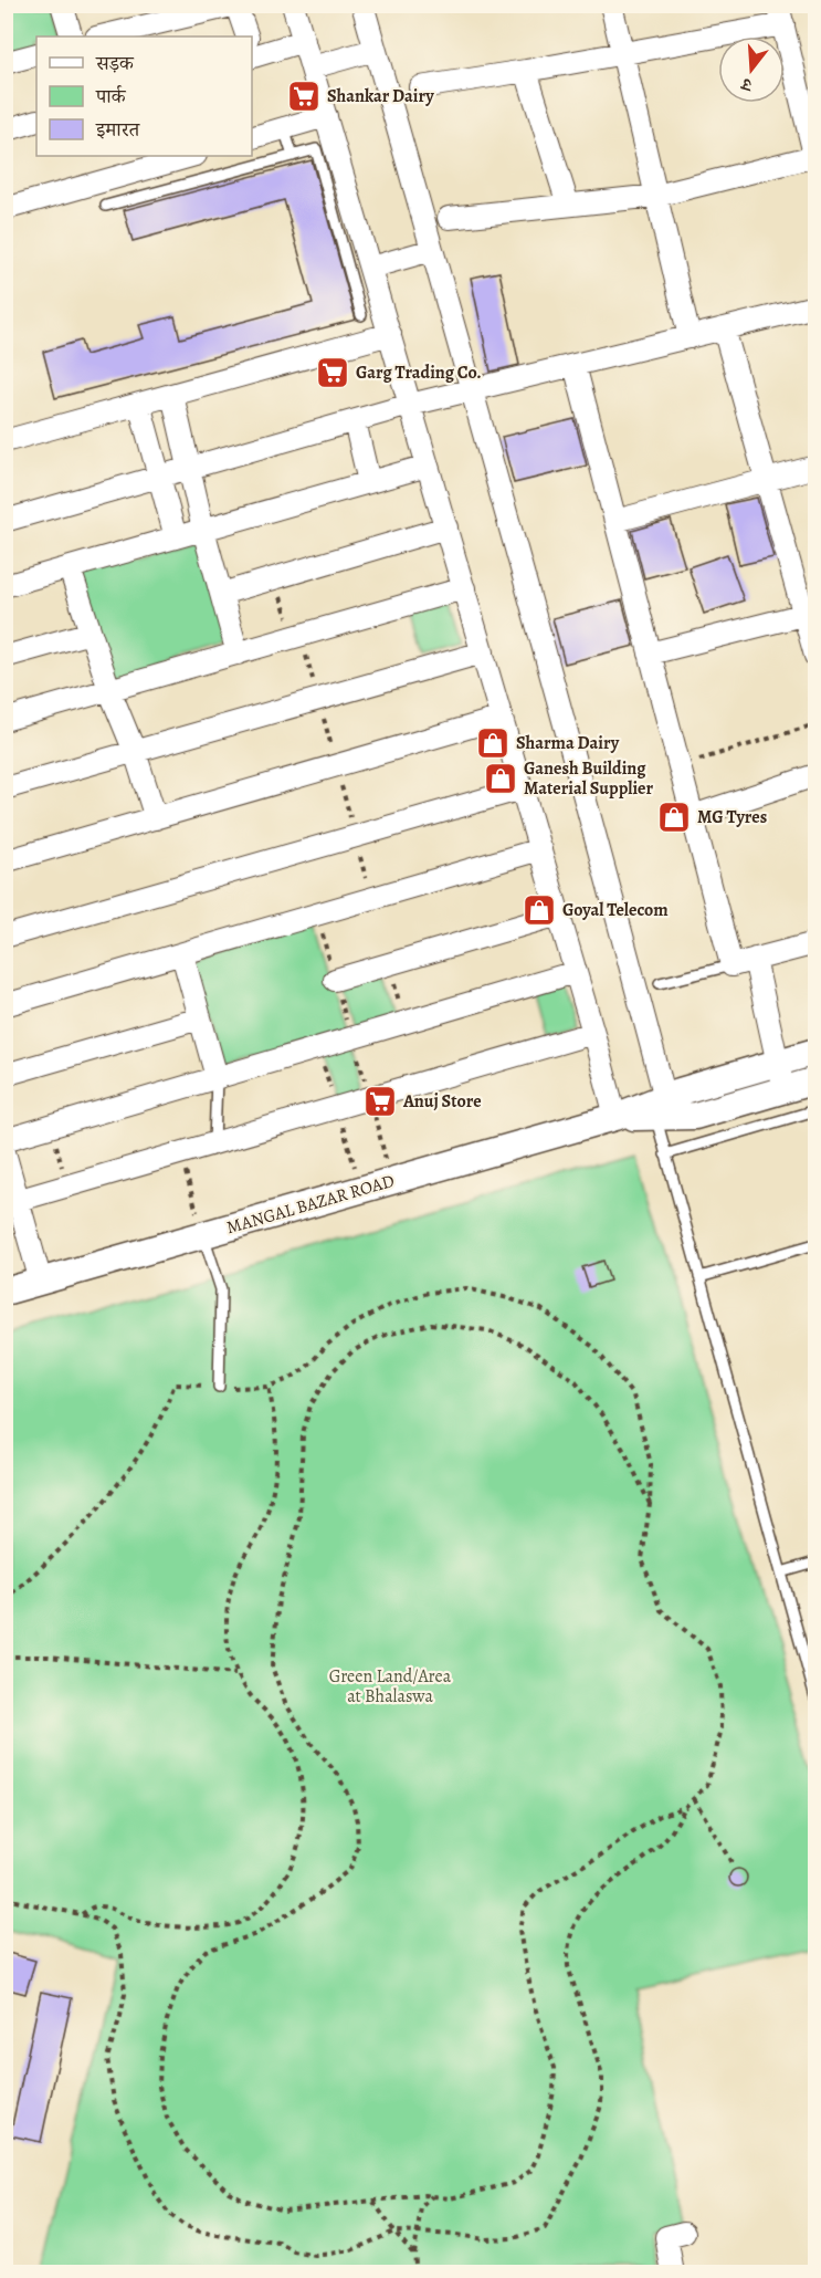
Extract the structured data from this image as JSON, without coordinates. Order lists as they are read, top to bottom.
{
  "streets": {
    "street": ["MANGAL BAZAR ROAD"]
  },
  "parks": ["Green Land/Area at Bhalaswa"],
  "places": {
    "supermarket": ["Shankar Dairy", "Garg Trading Co.", "Anuj Store"],
    "shop": [
      "Sharma Dairy",
      "Ganesh Building Material Supplier",
      "MG Tyres",
      "Goyal Telecom"
    ]
  },
  "legend": ["सड़क", "पार्क", "इमारत"],
  "north": "bottom"
}
